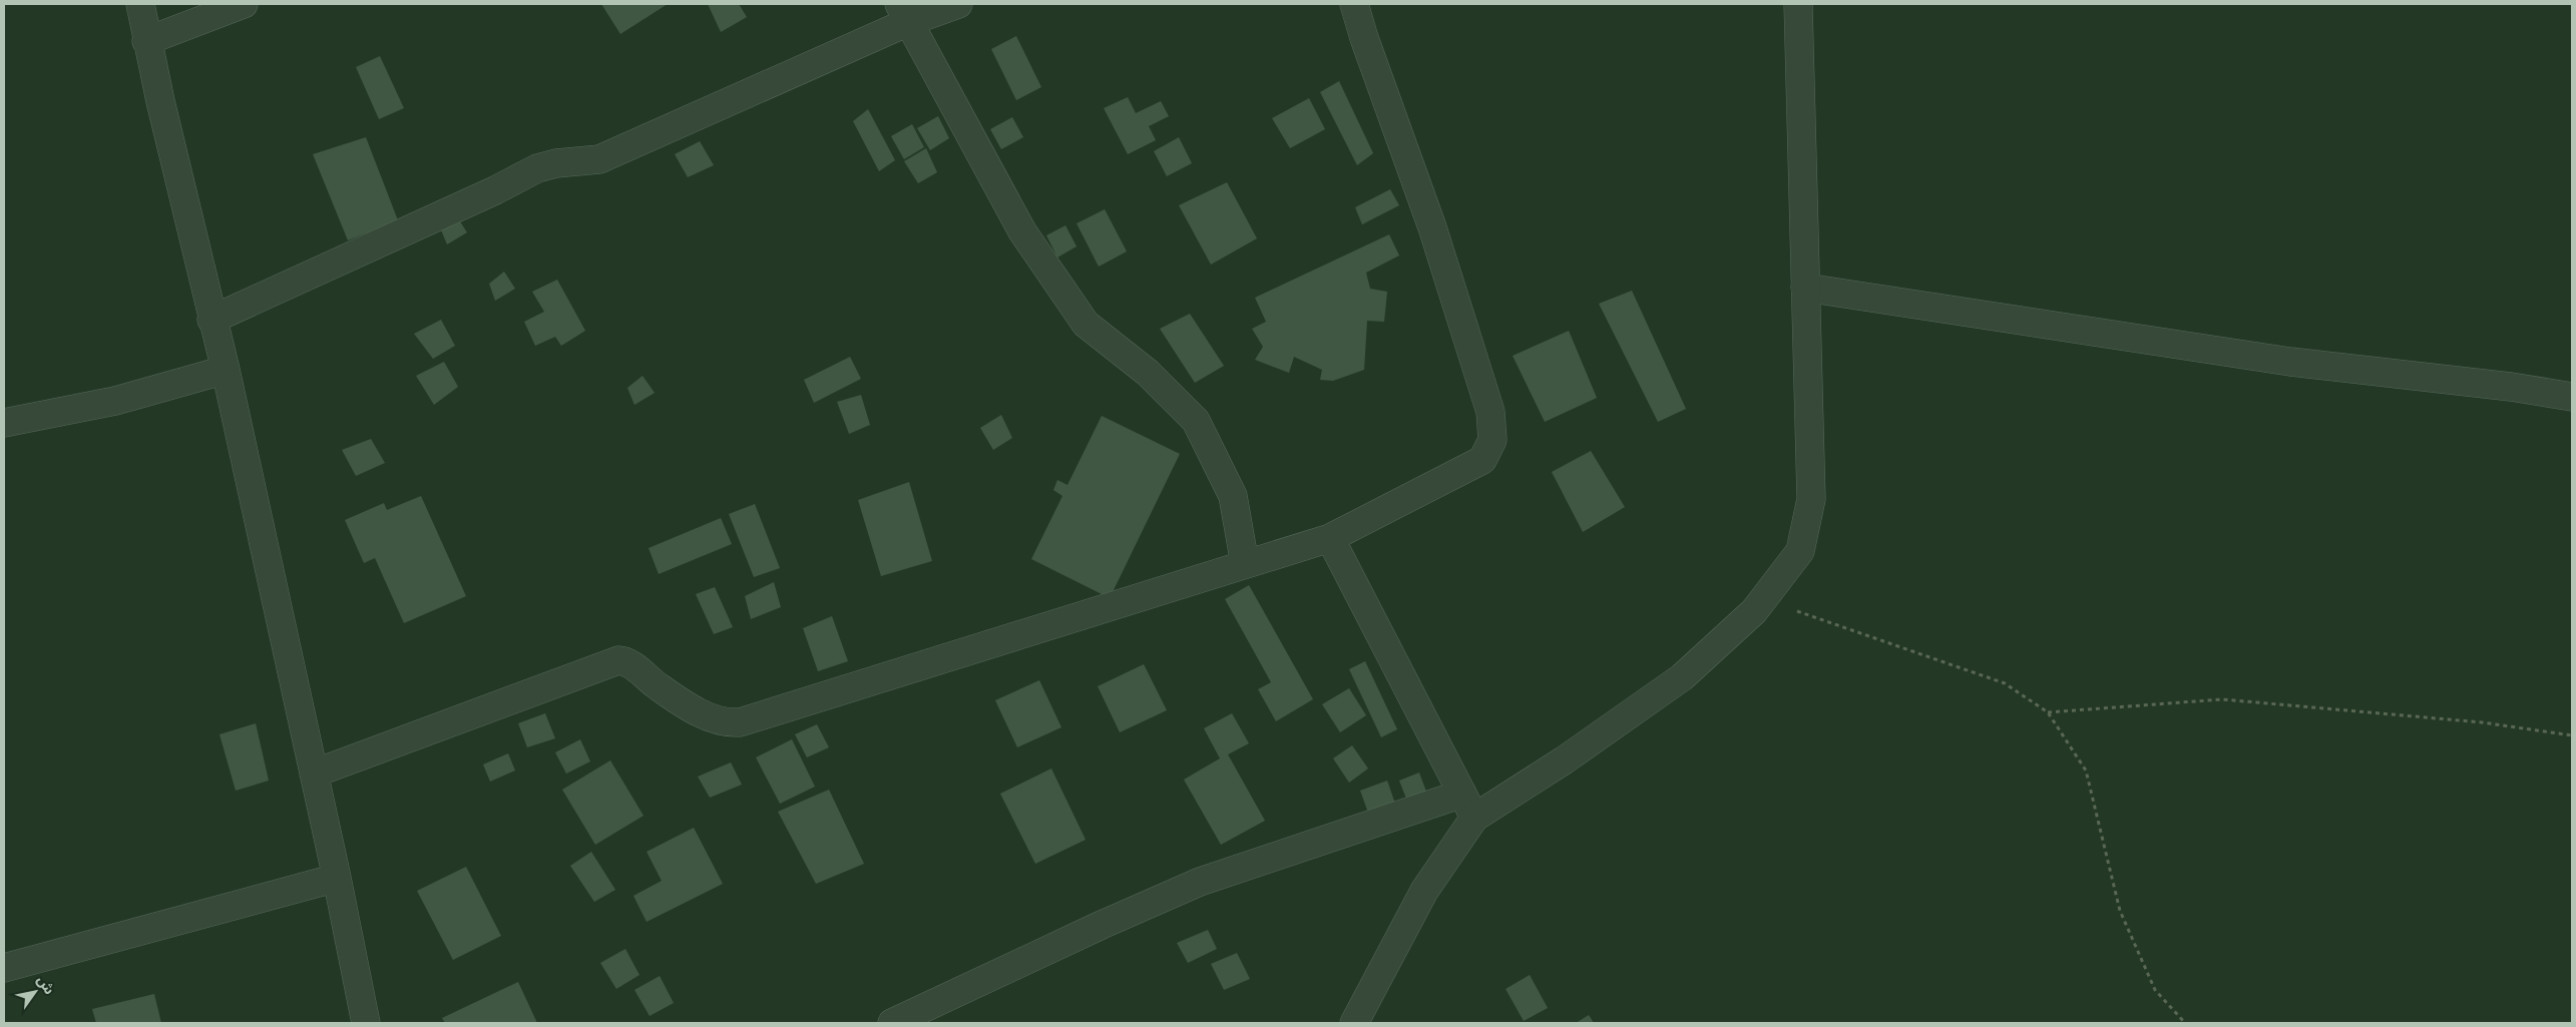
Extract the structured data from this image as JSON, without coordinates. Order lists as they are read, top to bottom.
{
  "north": "top right"
}
